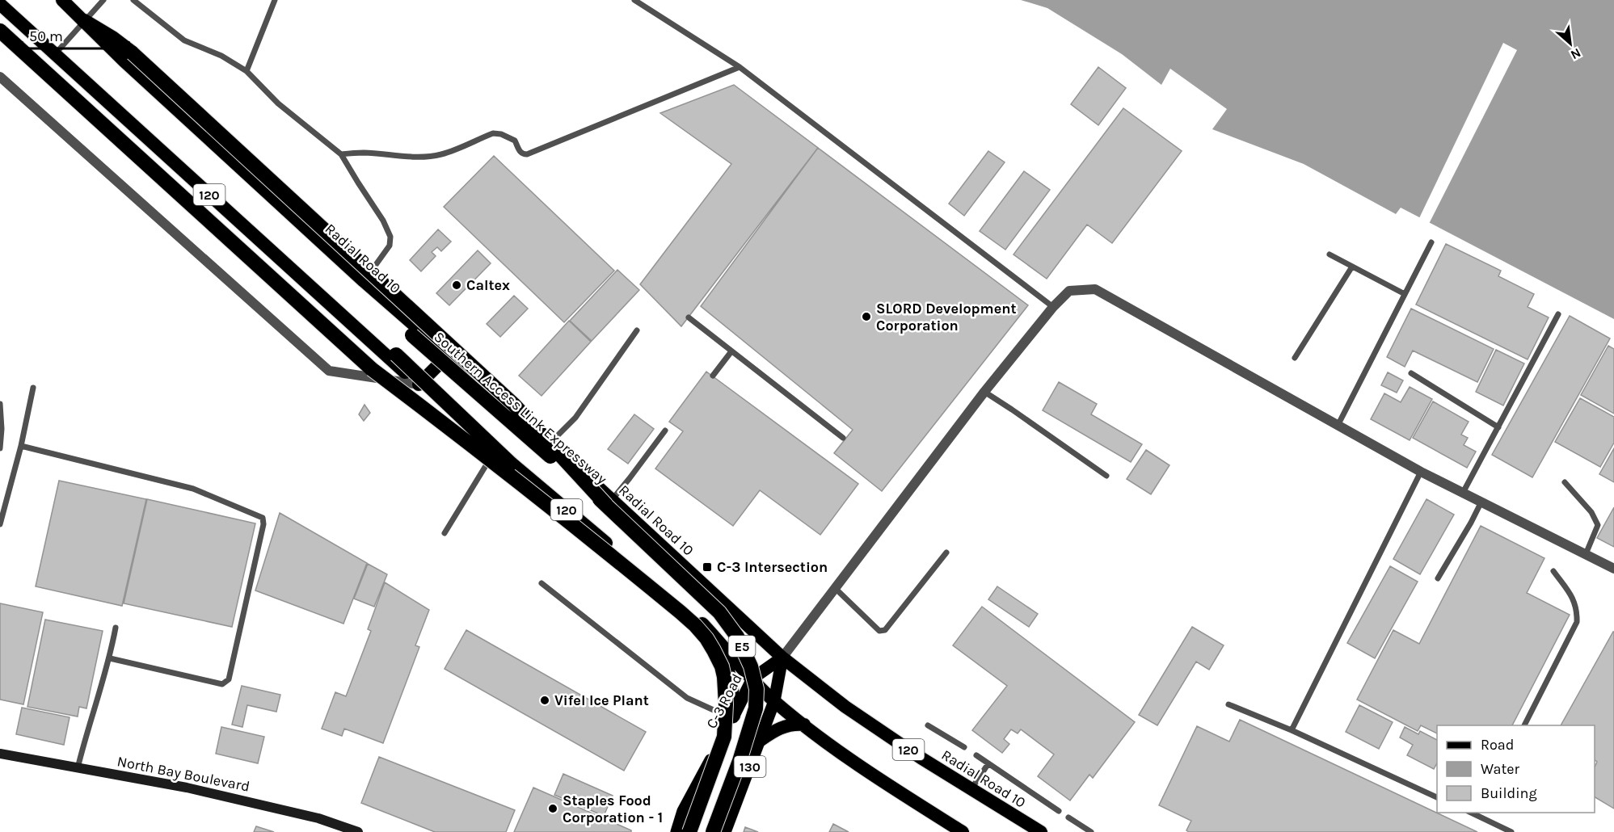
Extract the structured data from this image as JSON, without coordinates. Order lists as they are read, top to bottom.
{
  "streets": {
    "highway": [
      "120",
      "Radial Road 10",
      "Southern Access Link Expressway",
      "E5"
    ],
    "main road": ["C-3 Road", "130", "North Bay Boulevard"]
  },
  "crossings": [
    ["120", "C-3 Road"],
    ["120", "130"],
    ["Radial Road 10", "Southern Access Link Expressway"],
    ["Radial Road 10", "E5"],
    ["Radial Road 10", "C-3 Road"],
    ["Radial Road 10", "130"],
    ["Southern Access Link Expressway", "E5"],
    ["C-3 Road", "130"]
  ],
  "places": {
    "other": [
      "Caltex",
      "SLORD Development Corporation",
      "Vifel Ice Plant",
      "Staples Food Corporation - 1"
    ],
    "transit": ["C-3 Intersection"]
  },
  "legend": ["Road", "Water", "Building"],
  "scale_bar": "50 m",
  "north": "bottom right"
}
